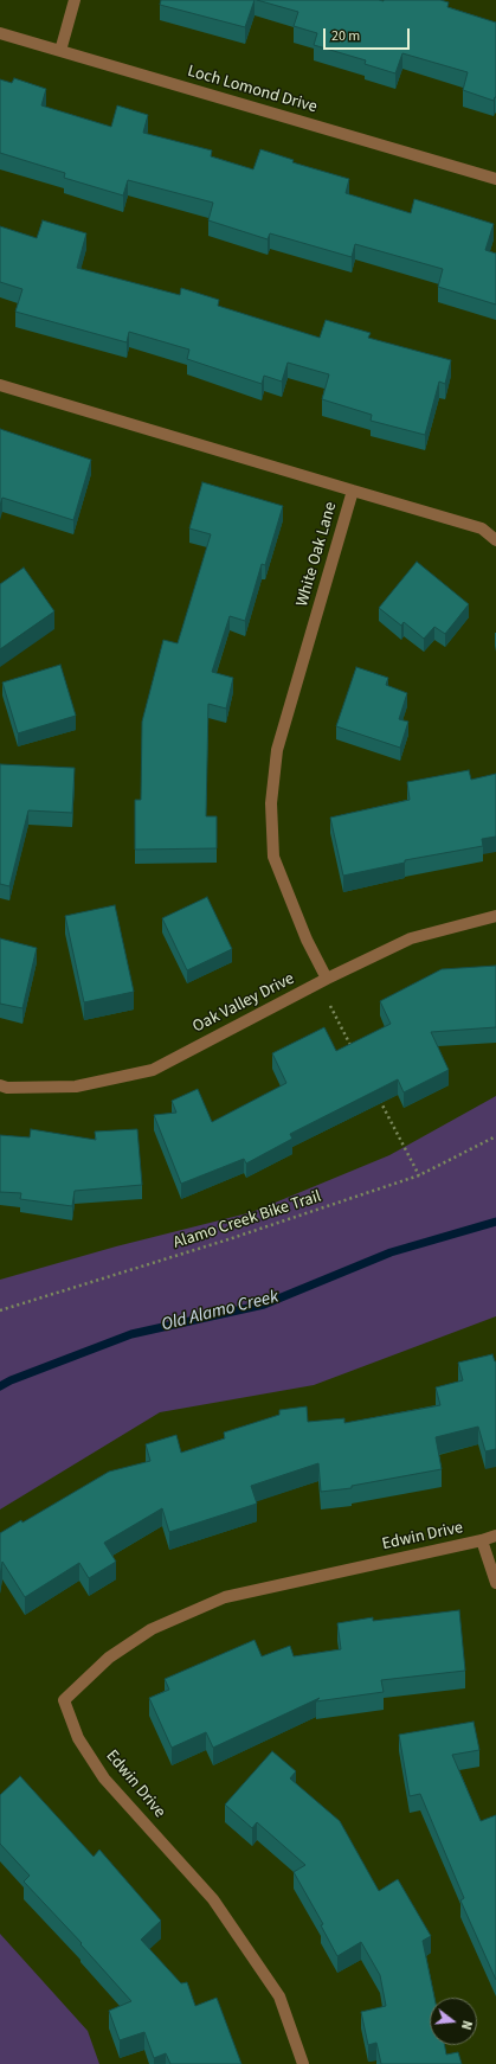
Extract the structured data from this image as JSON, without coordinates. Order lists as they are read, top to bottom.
{
  "streets": {
    "street": [
      "Loch Lomond Drive",
      "White Oak Lane",
      "Oak Valley Drive",
      "Edwin Drive"
    ],
    "path": ["Alamo Creek Bike Trail"]
  },
  "crossings": [
    ["White Oak Lane", "Oak Valley Drive"]
  ],
  "water": ["Old Alamo Creek"],
  "scale_bar": "20 m",
  "north": "right"
}
